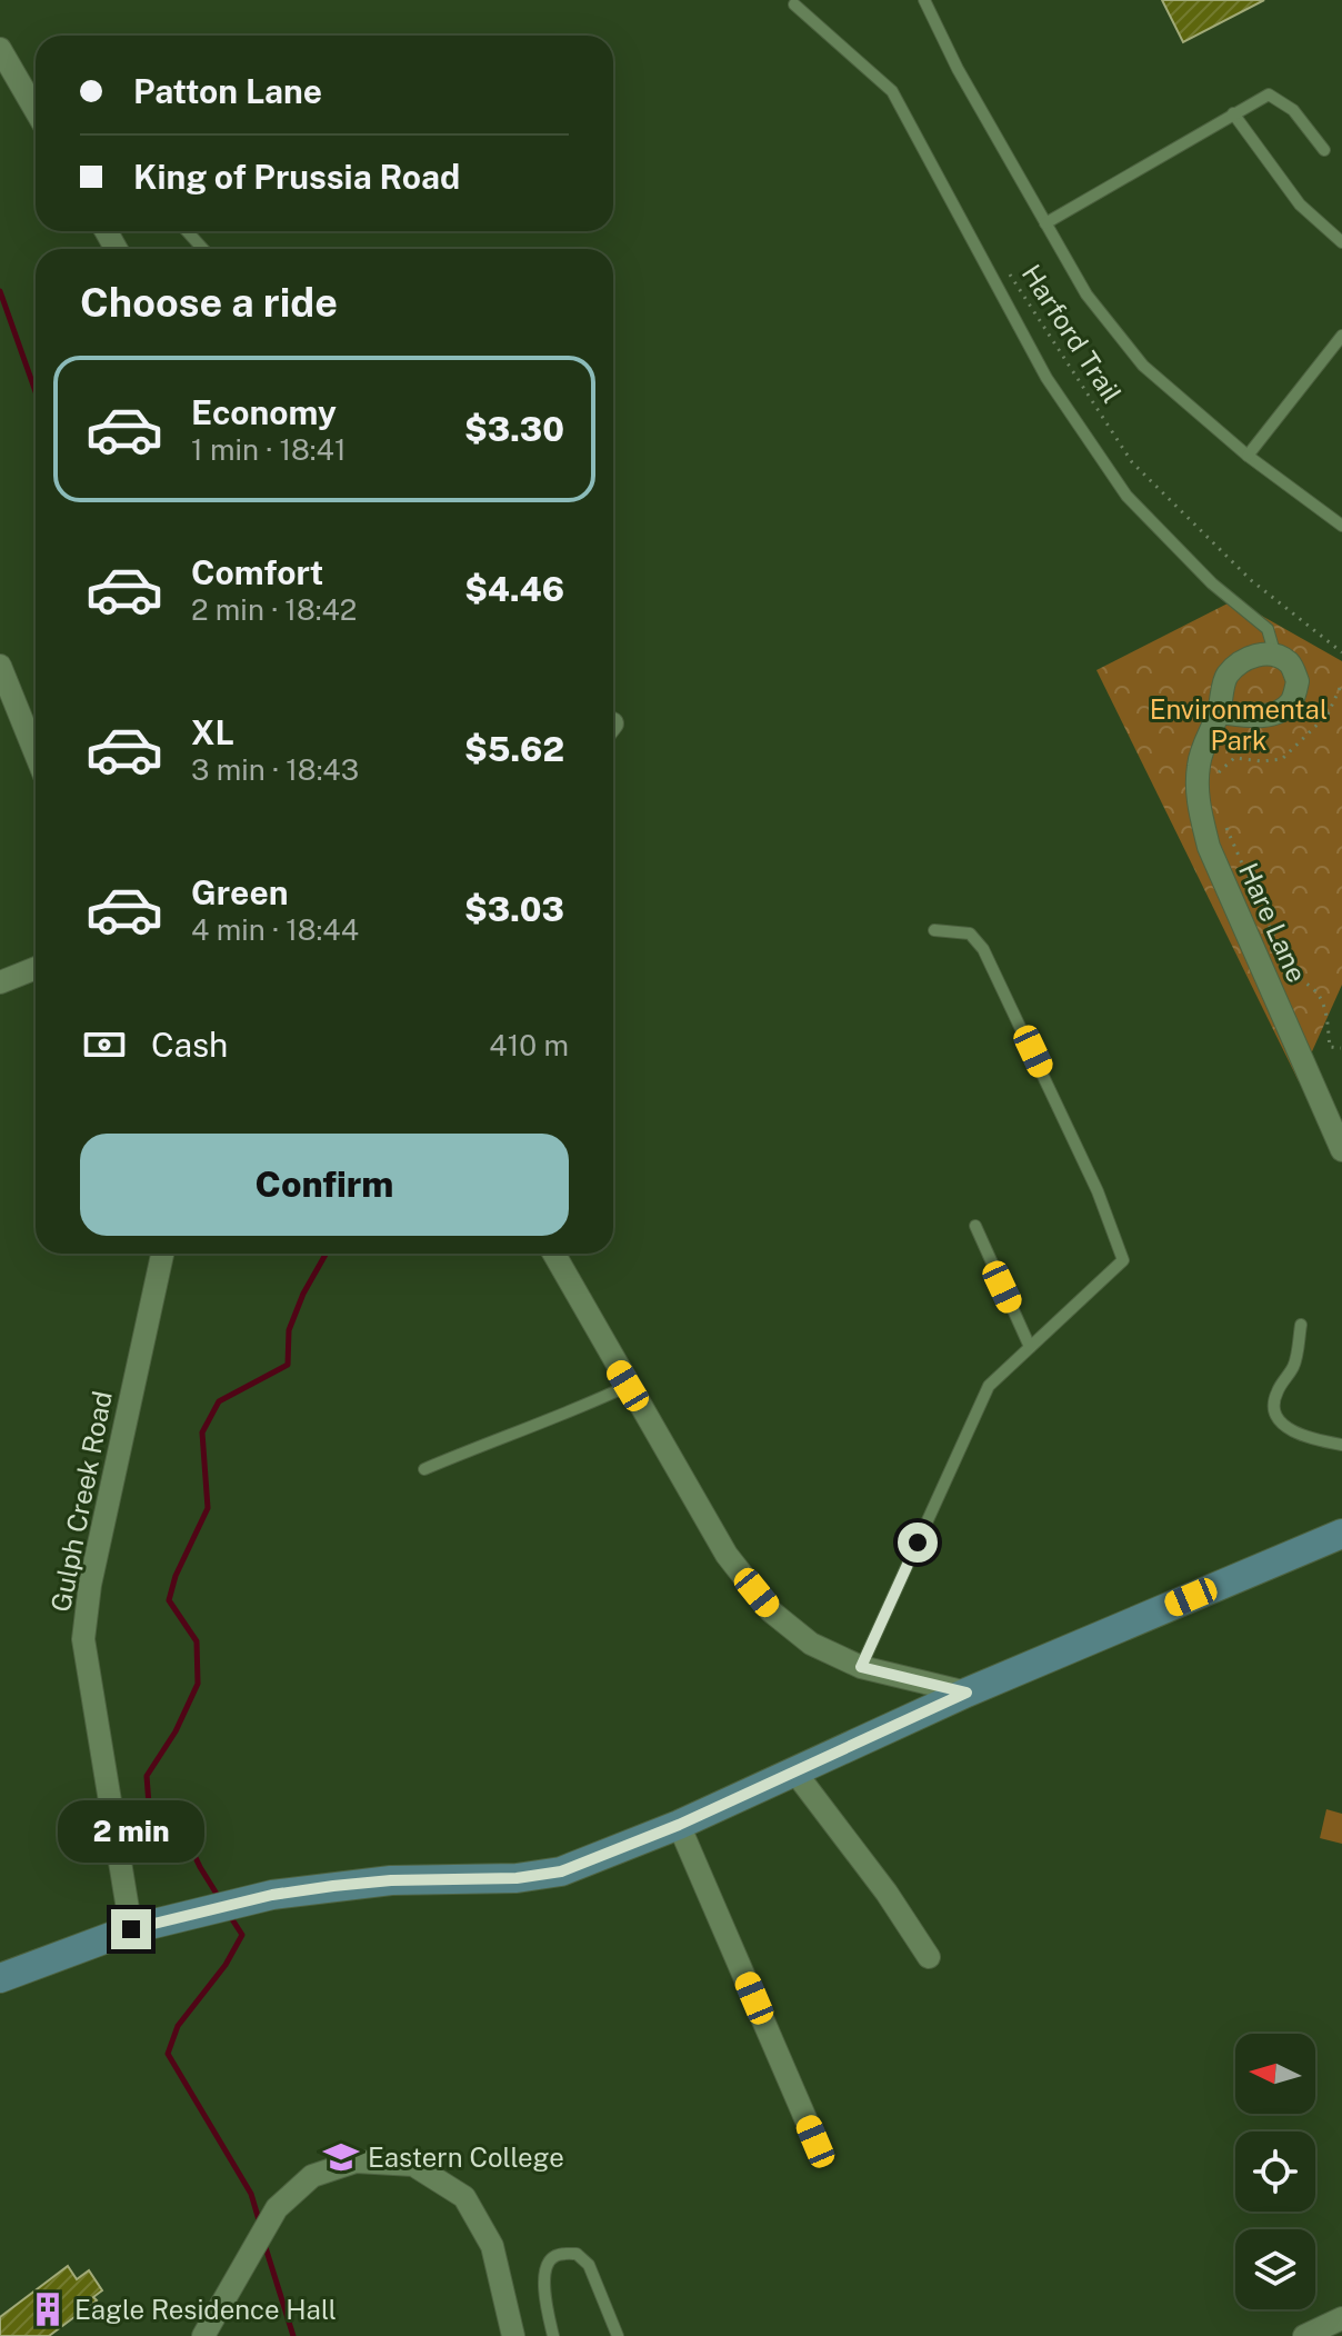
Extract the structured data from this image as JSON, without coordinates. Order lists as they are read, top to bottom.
{
  "streets": {
    "street": ["Hare Lane", "Gulph Creek Road"],
    "path": ["Harford Trail"]
  },
  "parks": ["Environmental Park"],
  "places": {
    "school or university": ["Eastern College"],
    "building": ["Eagle Residence Hall"]
  },
  "north": "left",
  "page": {
    "banner": ["Patton Lane", "King of Prussia Road"],
    "heading": "Choose a ride",
    "list": [
      {
        "name": "Economy",
        "note": "1 min · 18:41",
        "value": "$3.30"
      },
      {
        "name": "Comfort",
        "note": "2 min · 18:42",
        "value": "$4.46"
      },
      {
        "name": "XL",
        "note": "3 min · 18:43",
        "value": "$5.62"
      },
      {
        "name": "Green",
        "note": "4 min · 18:44",
        "value": "$3.03"
      }
    ],
    "pay": ["Cash", "410 m"],
    "buttons": "Confirm",
    "bubble": "2 min"
  }
}
